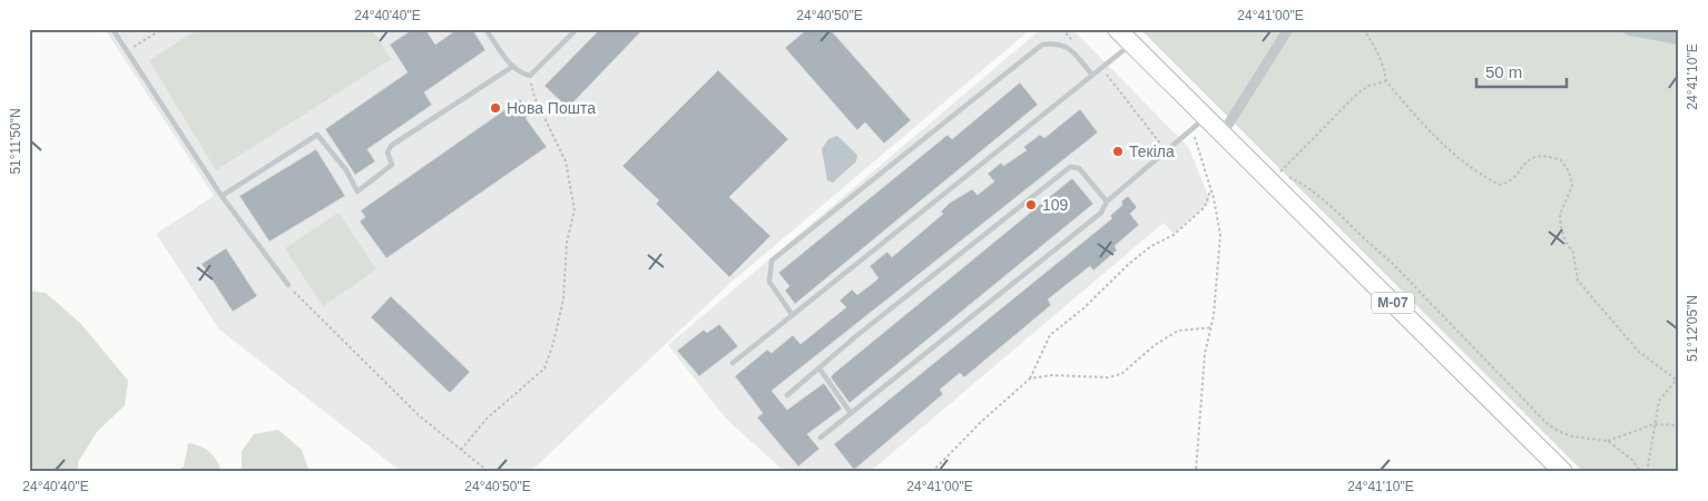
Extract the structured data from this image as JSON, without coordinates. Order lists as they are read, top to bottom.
{
  "streets": {
    "highway": ["М-07"]
  },
  "places": ["Нова Пошта", "Текіла", "109"],
  "scale_bar": "50 m",
  "coordinates": [
    "24°40'40\"E",
    "24°40'50\"E",
    "24°41'00\"E",
    "24°41'10\"E",
    "51°11'50\"N",
    "51°12'05\"N"
  ]
}
